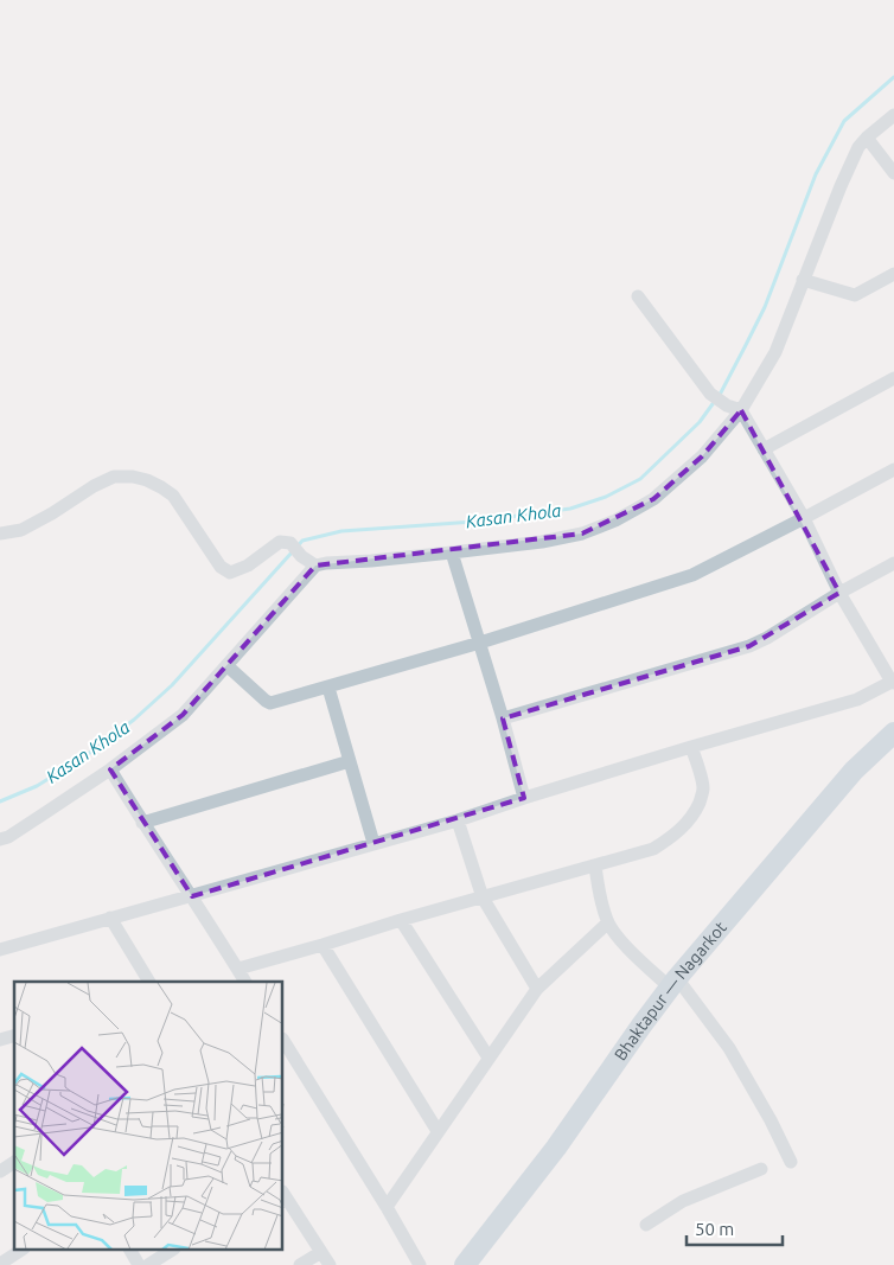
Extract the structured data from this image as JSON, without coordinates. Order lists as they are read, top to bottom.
{
  "streets": {
    "main road": ["Bhaktapur — Nagarkot"]
  },
  "water": ["Kasan Khola"],
  "scale_bar": "50 m"
}
